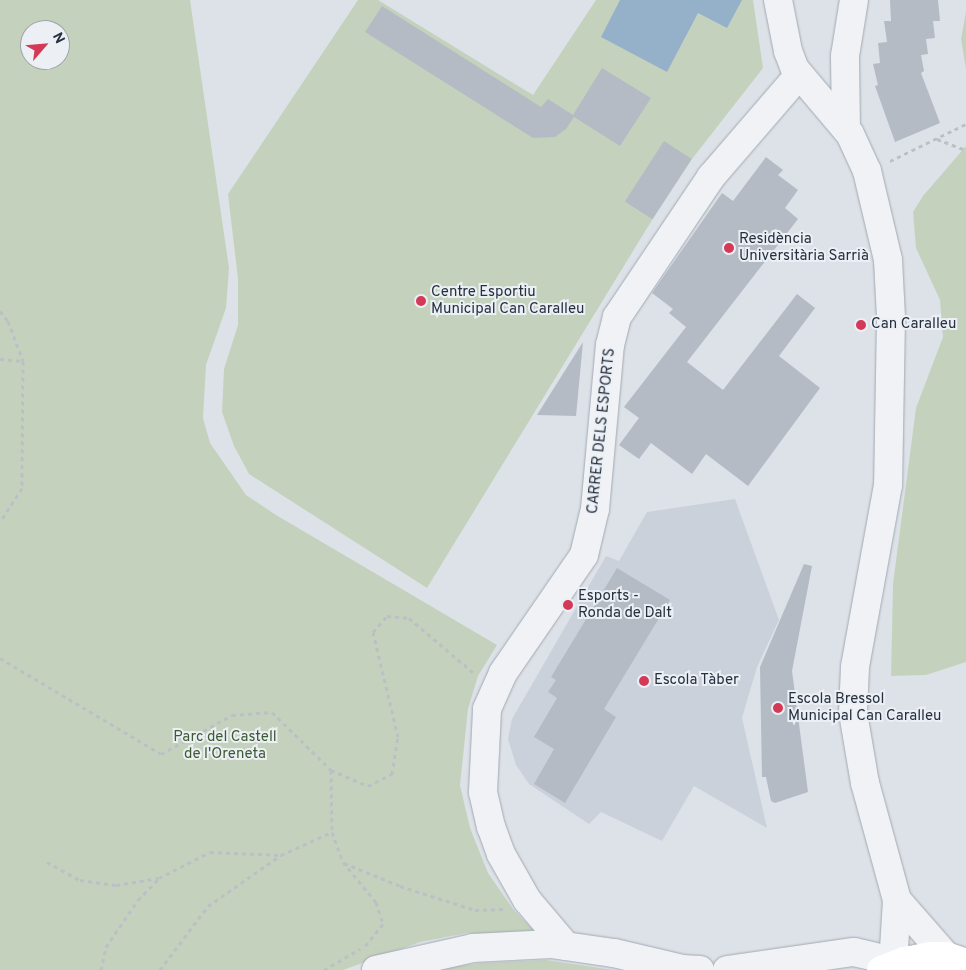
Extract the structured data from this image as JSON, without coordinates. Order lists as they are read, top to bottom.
{
  "streets": {
    "street": ["CARRER DELS ESPORTS"]
  },
  "parks": ["Parc del Castell de l'Oreneta"],
  "places": [
    "Residència Universitària Sarrià",
    "Centre Esportiu Municipal Can Caralleu",
    "Can Caralleu",
    "Esports - Ronda de Dalt",
    "Escola Tàber",
    "Escola Bressol Municipal Can Caralleu"
  ],
  "north": "top right"
}
